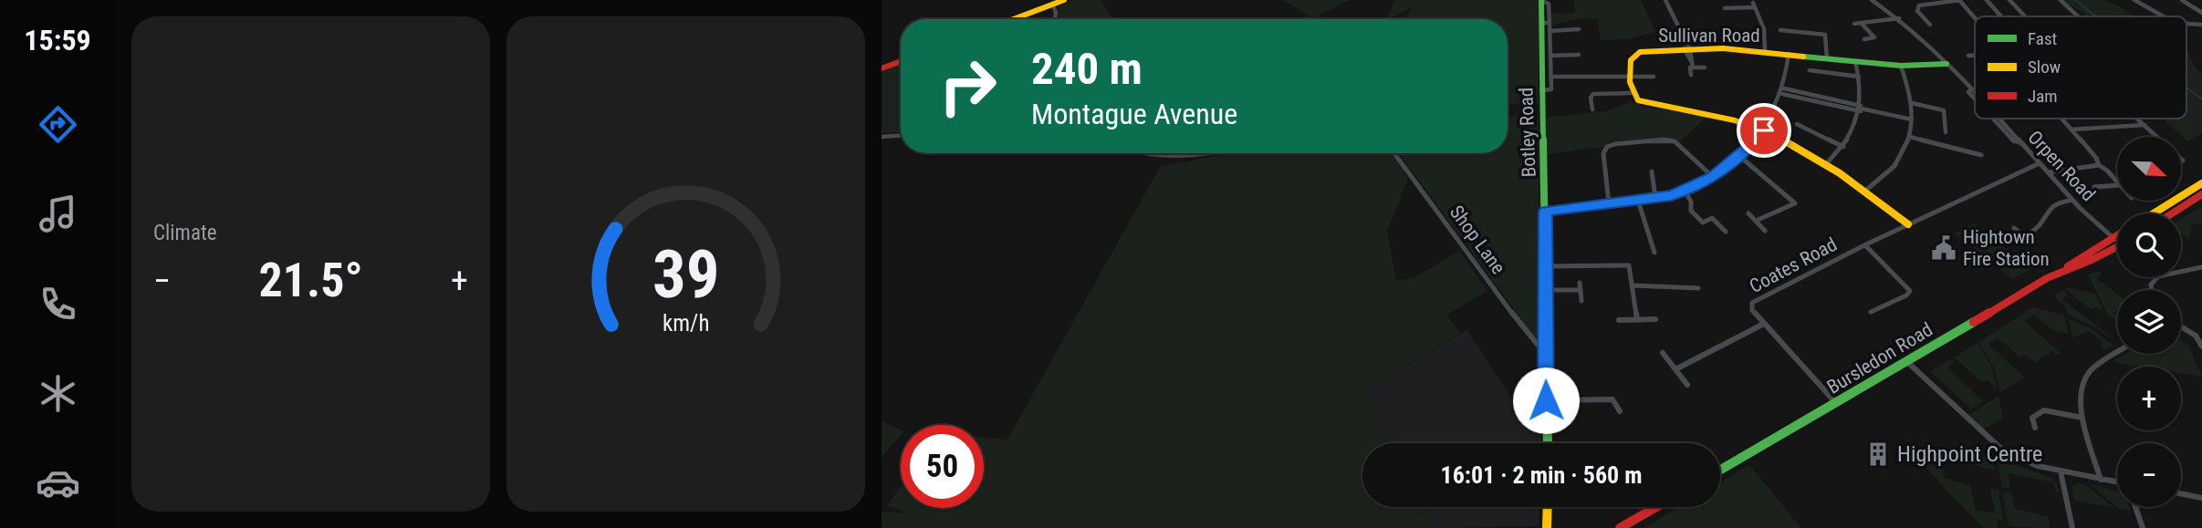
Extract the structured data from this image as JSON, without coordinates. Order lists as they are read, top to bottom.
{
  "streets": {
    "main road": ["Sullivan Road", "Botley Road", "Bursledon Road"],
    "street": ["Orpen Road", "Shop Lane", "Coates Road"]
  },
  "crossings": [
    ["Botley Road", "Shop Lane"],
    ["Orpen Road", "Coates Road"],
    ["Orpen Road", "Bursledon Road"],
    ["Coates Road", "Bursledon Road"]
  ],
  "places": {
    "public building": ["Hightown Fire Station"],
    "building": ["Highpoint Centre"]
  },
  "legend": ["Fast", "Slow", "Jam"],
  "north": "bottom right",
  "page": {
    "tabs": "15:59",
    "tile": "Climate",
    "turn": ["240 m", "Montague Avenue"],
    "map_buttons": ["+", "−"],
    "heat": ["−", "21.5°", "+"],
    "limit": "50",
    "trip": "16:01 · 2 min · 560 m",
    "gauge": ["39", "km/h"]
  }
}
